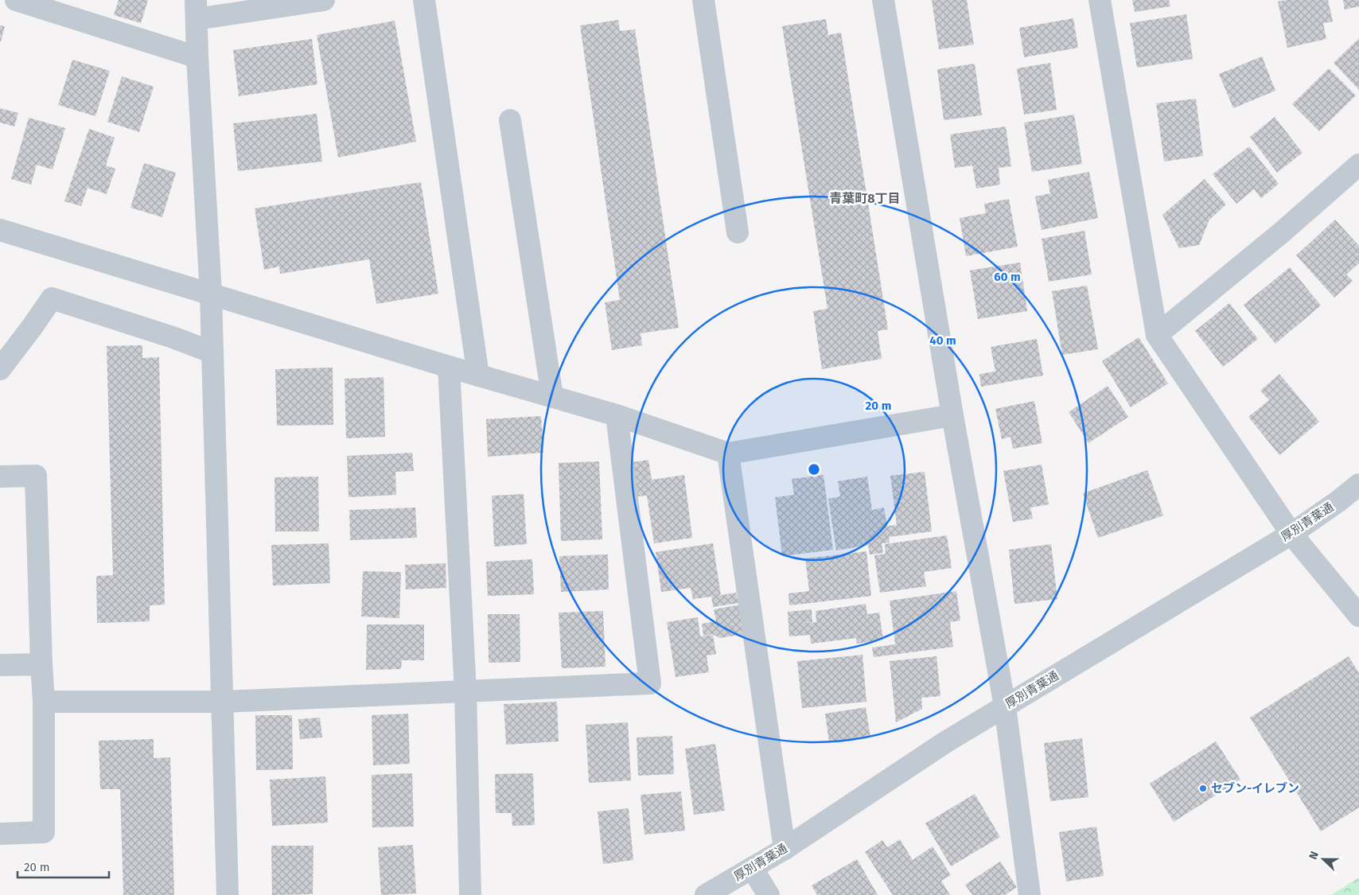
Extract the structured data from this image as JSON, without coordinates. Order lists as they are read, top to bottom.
{
  "streets": {
    "street": ["厚別青葉通"]
  },
  "districts": ["青葉町8丁目"],
  "places": ["セブン-イレブン"],
  "scale_bar": "20 m",
  "north": "left",
  "rings": ["60 m", "40 m", "20 m"]
}
